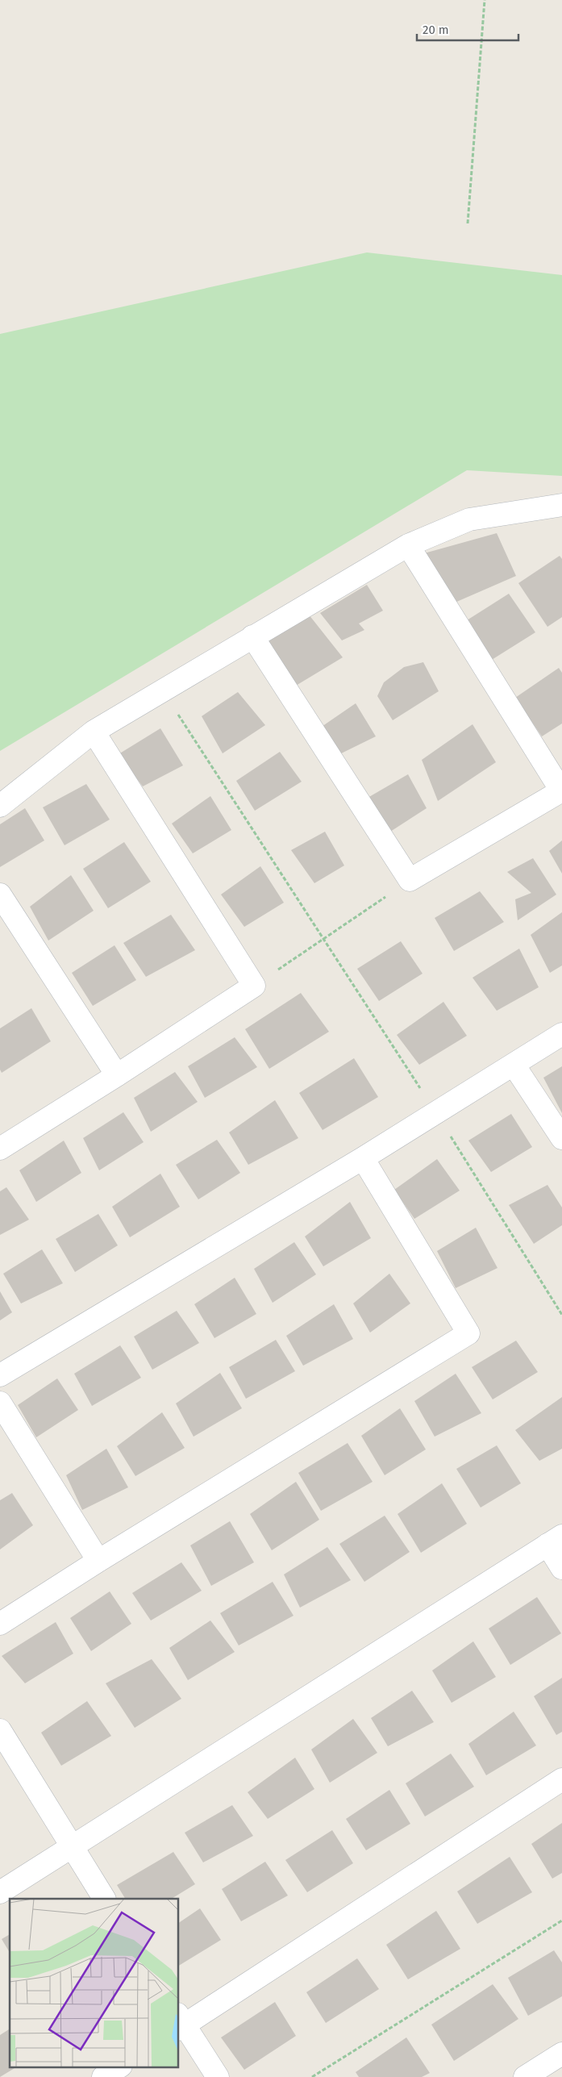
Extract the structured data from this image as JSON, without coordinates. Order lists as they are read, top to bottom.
{
  "scale_bar": "20 m"
}
